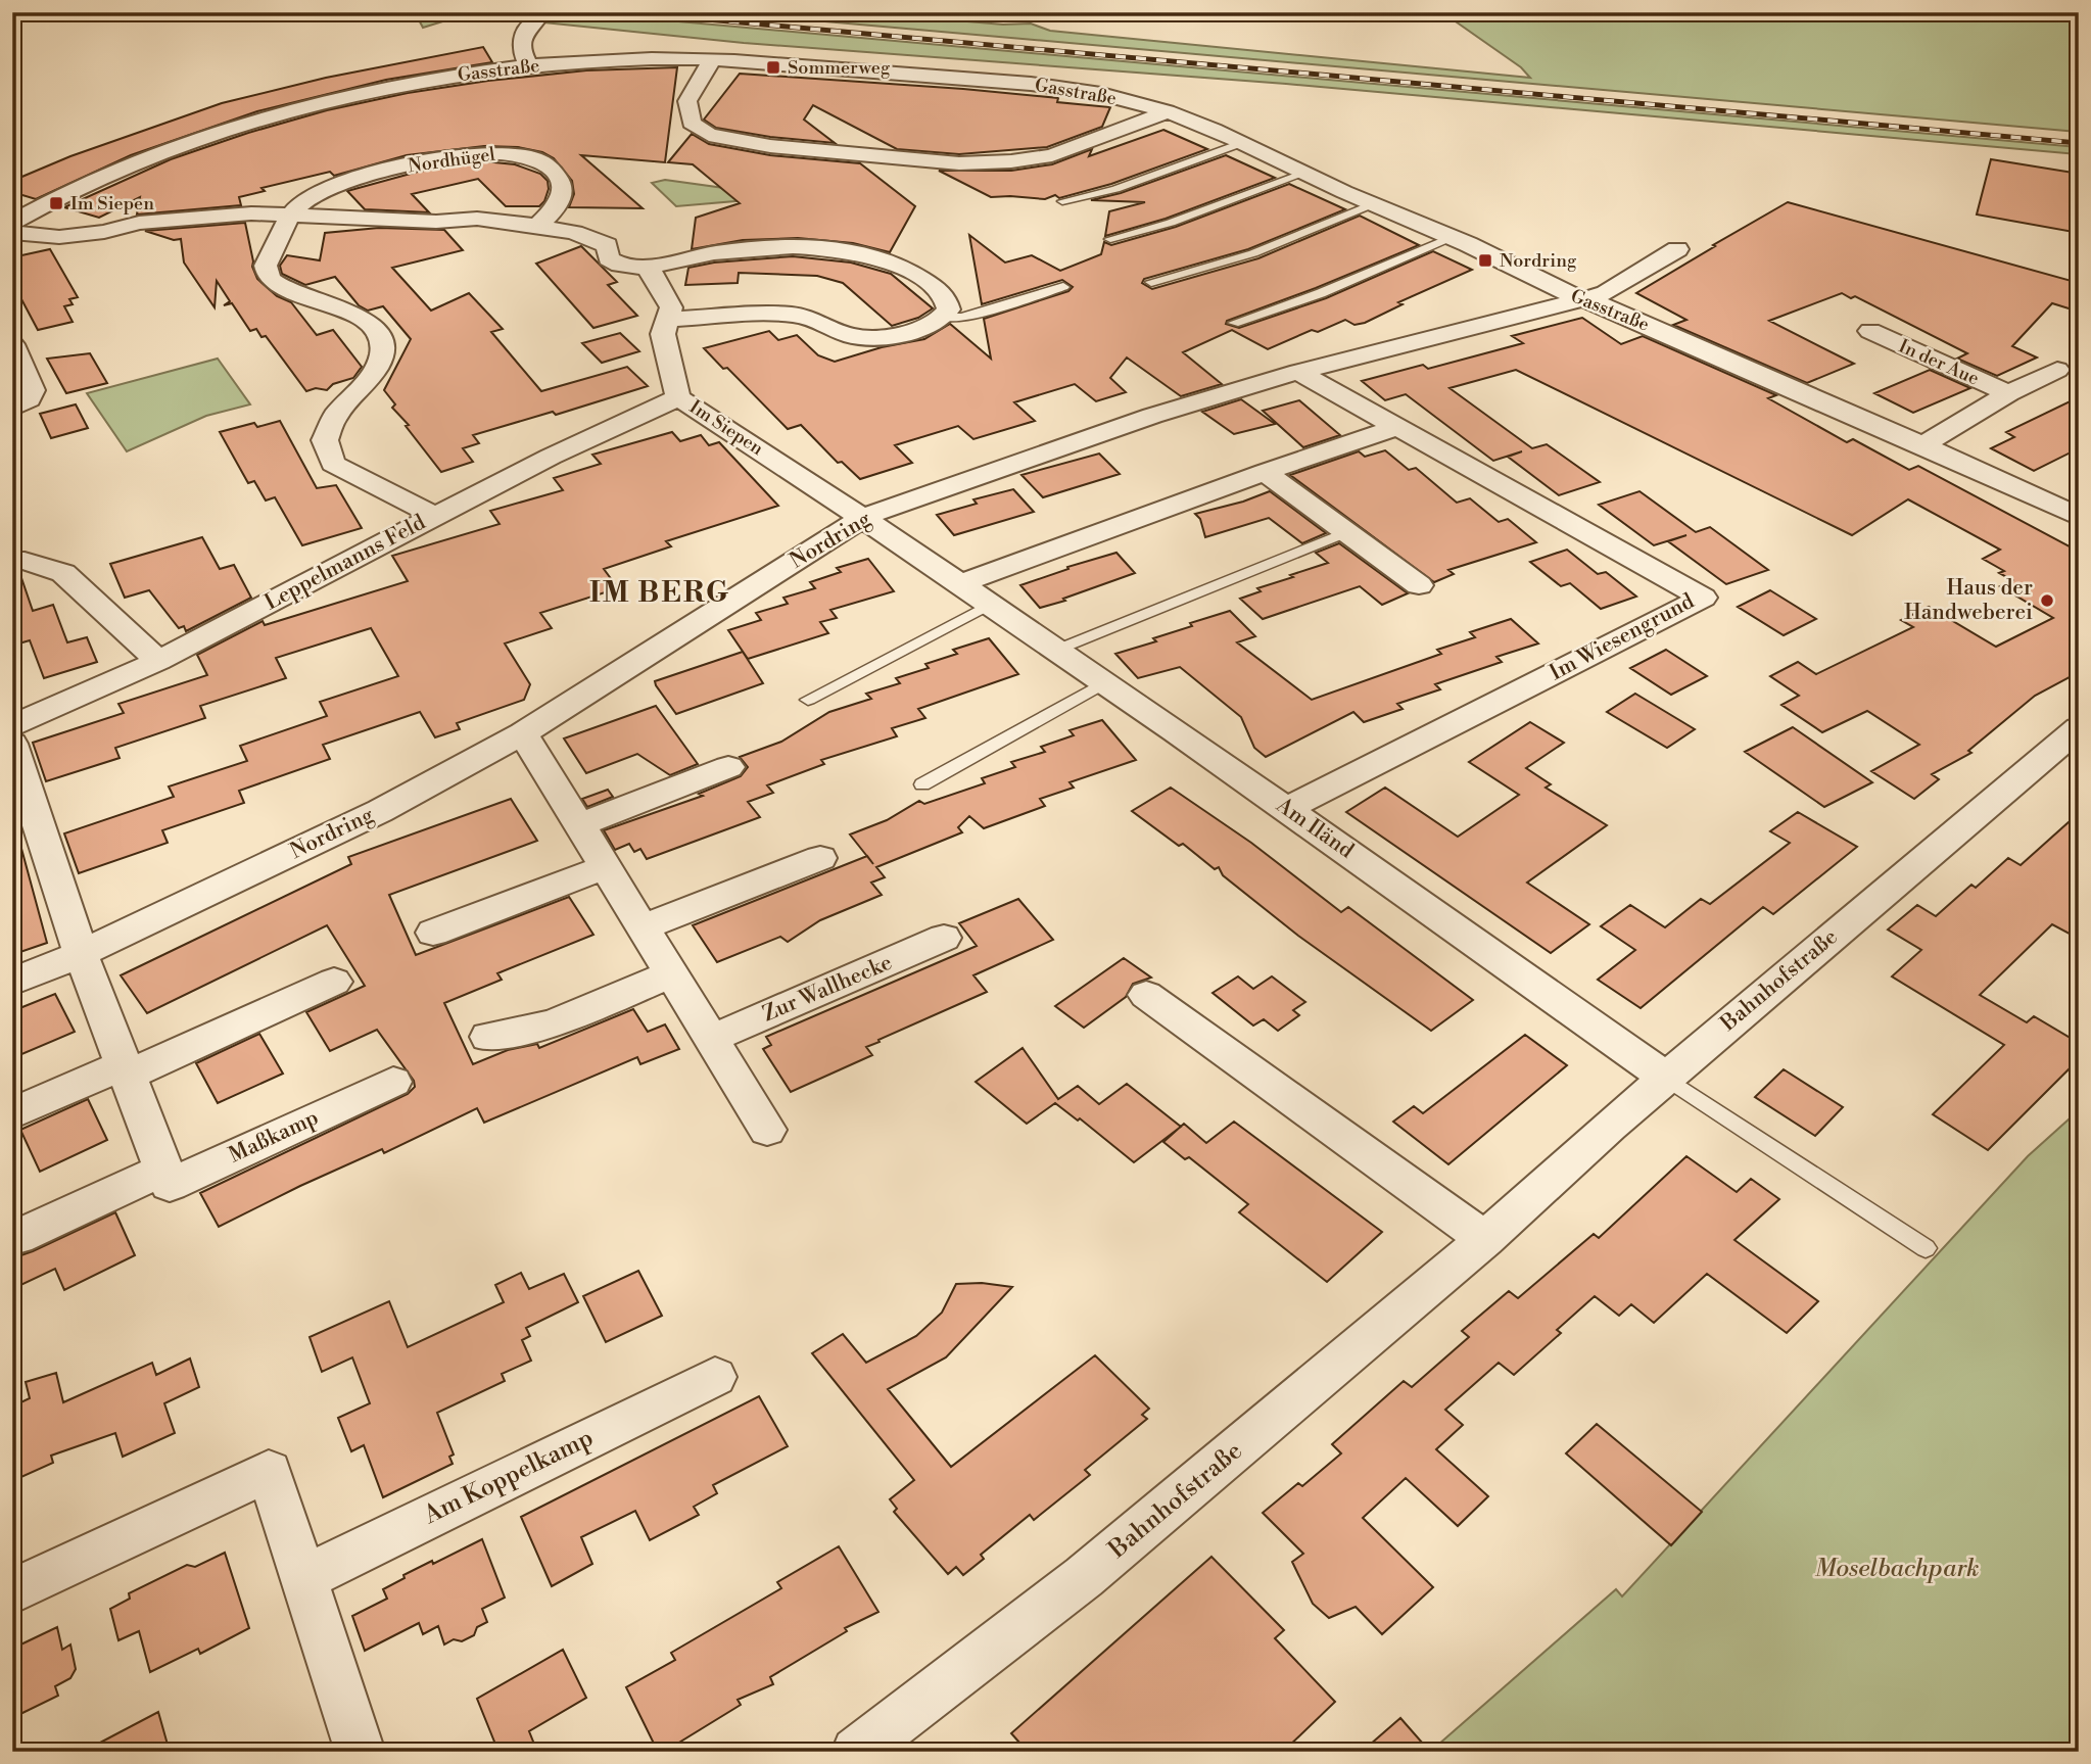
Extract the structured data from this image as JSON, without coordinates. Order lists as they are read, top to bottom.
{
  "streets": {
    "street": [
      "Gasstraße",
      "Nordhügel",
      "In der Aue",
      "Im Siepen",
      "Nordring",
      "Leppelmanns Feld",
      "Im Wiesengrund",
      "Am Iländ",
      "Bahnhofstraße",
      "Zur Wallhecke",
      "Maßkamp",
      "Am Koppelkamp"
    ]
  },
  "crossings": [
    ["Gasstraße", "In der Aue"],
    ["Gasstraße", "Nordring"],
    ["Im Siepen", "Nordring"],
    ["Im Siepen", "Leppelmanns Feld"],
    ["Im Siepen", "Am Iländ"],
    ["Nordring", "Im Wiesengrund"],
    ["Nordring", "Am Iländ"],
    ["Im Wiesengrund", "Am Iländ"],
    ["Am Iländ", "Bahnhofstraße"]
  ],
  "districts": ["IM BERG"],
  "parks": ["Moselbachpark"],
  "places": {
    "transit": ["Sommerweg", "Im Siepen", "Nordring"],
    "other": ["Haus der Handweberei"]
  }
}
